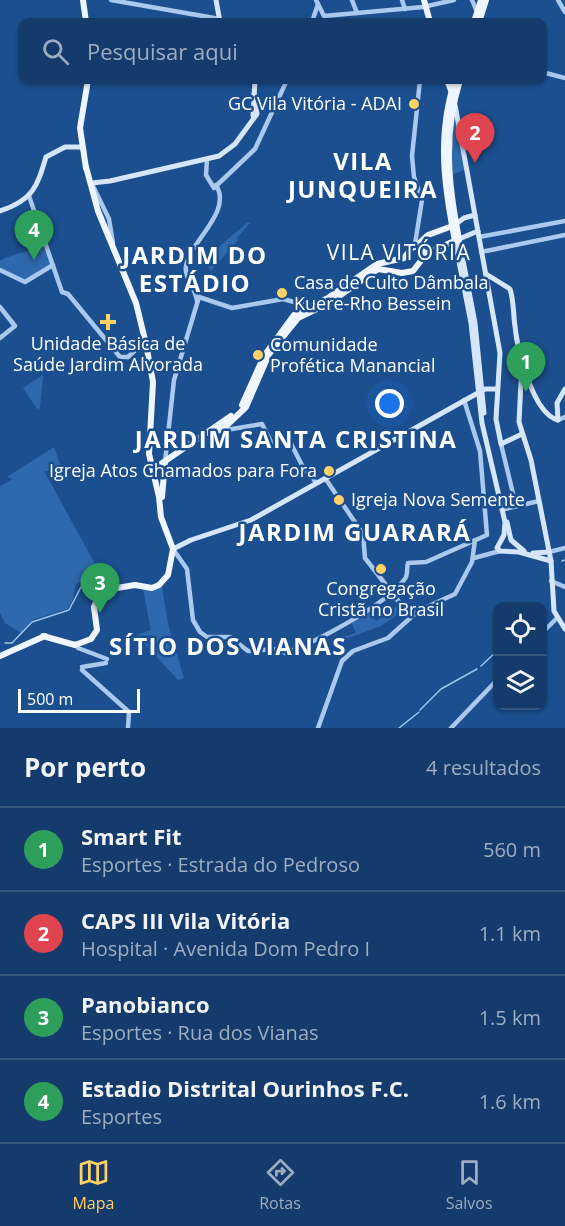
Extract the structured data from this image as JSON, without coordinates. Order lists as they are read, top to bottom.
{
  "districts": [
    "VILA JUNQUEIRA",
    "VILA VITÓRIA",
    "JARDIM DO ESTÁDIO",
    "JARDIM SANTA CRISTINA",
    "JARDIM GUARARÁ",
    "SÍTIO DOS VIANAS"
  ],
  "places": {
    "other": [
      "GC Vila Vitória - ADAI",
      "Casa de Culto Dâmbala Kuere-Rho Bessein",
      "Comunidade Profética Manancial",
      "Igreja Atos Chamados para Fora",
      "Igreja Nova Semente",
      "Congregação Cristã no Brasil"
    ],
    "health": ["Unidade Básica de Saúde Jardim Alvorada"]
  },
  "scale_bar": "500 m",
  "page": {
    "search": "Pesquisar aqui",
    "pins": [
      "2",
      "4",
      "1",
      "3"
    ],
    "scale": "500 m",
    "heading": ["Por perto", "4 resultados"],
    "list": [
      {
        "mark": "1",
        "name": "Smart Fit",
        "note": "Esportes · Estrada do Pedroso",
        "value": "560 m"
      },
      {
        "mark": "2",
        "name": "CAPS III Vila Vitória",
        "note": "Hospital · Avenida Dom Pedro I",
        "value": "1.1 km"
      },
      {
        "mark": "3",
        "name": "Panobianco",
        "note": "Esportes · Rua dos Vianas",
        "value": "1.5 km"
      },
      {
        "mark": "4",
        "name": "Estadio Distrital Ourinhos F.C.",
        "note": "Esportes",
        "value": "1.6 km"
      }
    ],
    "nav": ["Mapa", "Rotas", "Salvos"]
  }
}
